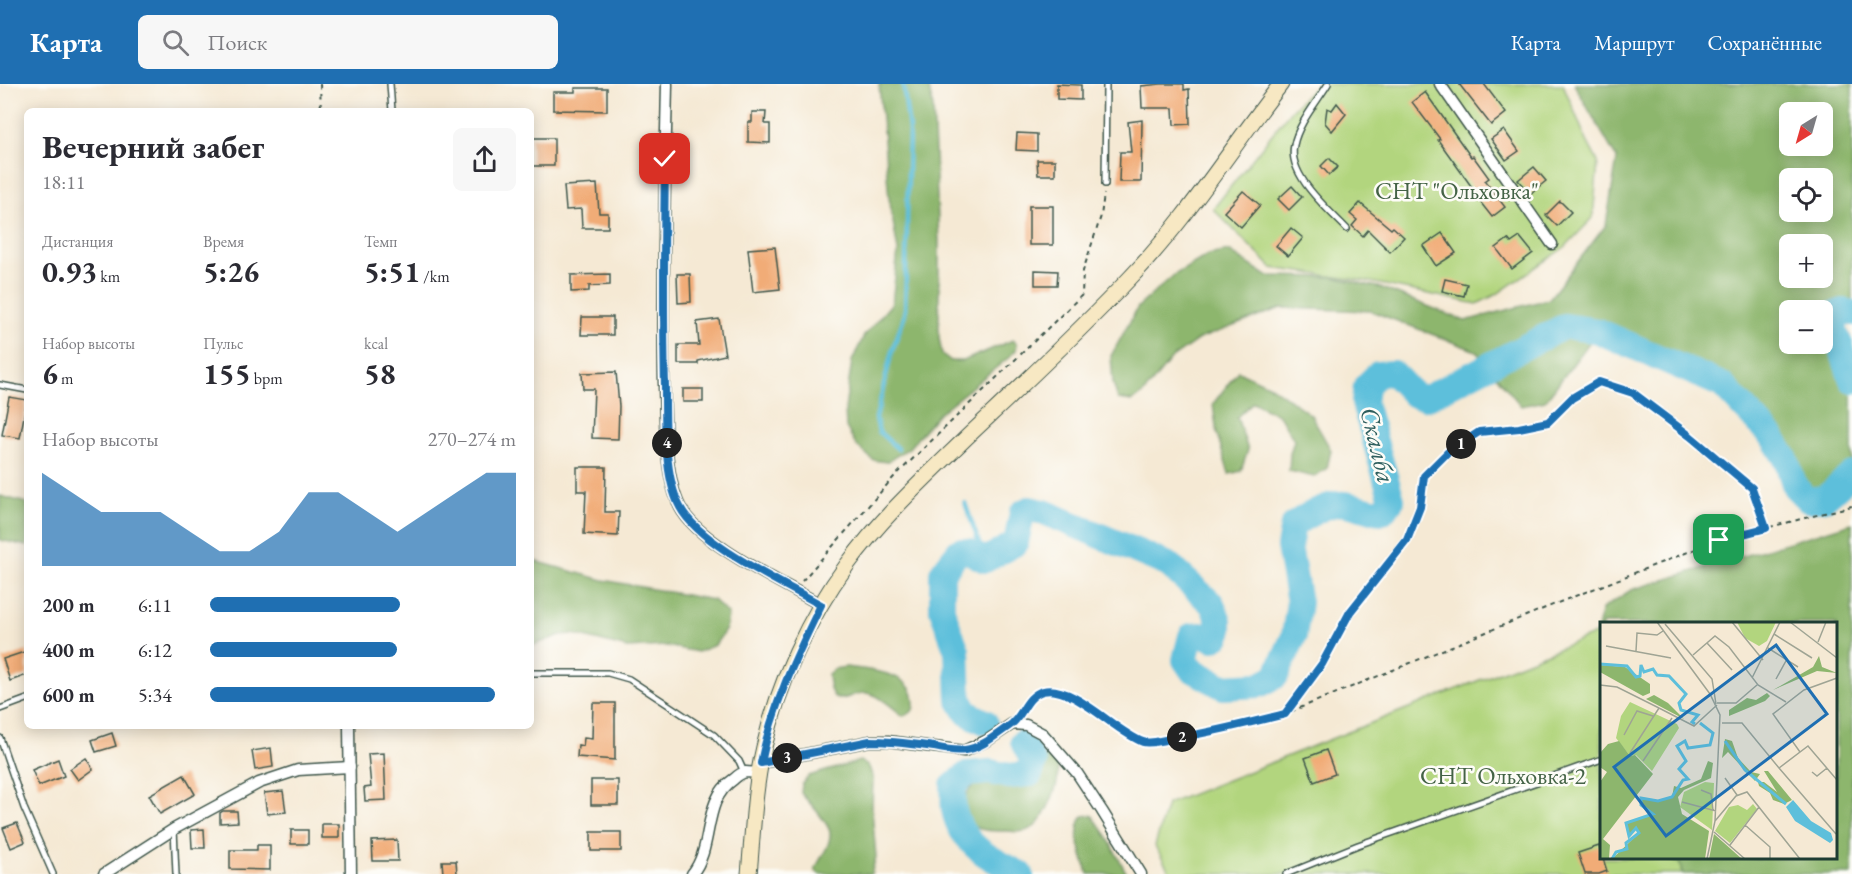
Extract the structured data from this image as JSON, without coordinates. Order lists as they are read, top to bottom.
{
  "water": ["Скалба"],
  "parks": ["СНТ \"Ольховка\"", "СНТ Ольховка-2"],
  "north": "bottom left",
  "page": {
    "header": "Карта",
    "search": "Поиск",
    "nav": ["Карта", "Маршрут", "Сохранённые"],
    "map_buttons": ["+", "−"],
    "heading": ["Вечерний забег", "18:11"],
    "stats": [
      ["Дистанция", "0.93 km"],
      ["Время", "5:26"],
      ["Темп", "5:51 /km"],
      ["Набор высоты", "6 m"],
      ["Пульс", "155 bpm"],
      ["kcal", "58"]
    ],
    "chart": ["Набор высоты", "270–274 m"],
    "pins": [
      "4",
      "1",
      "2",
      "3"
    ],
    "list": [
      {
        "name": "200 m",
        "note": "6:11"
      },
      {
        "name": "400 m",
        "note": "6:12"
      },
      {
        "name": "600 m",
        "note": "5:34"
      }
    ]
  }
}
